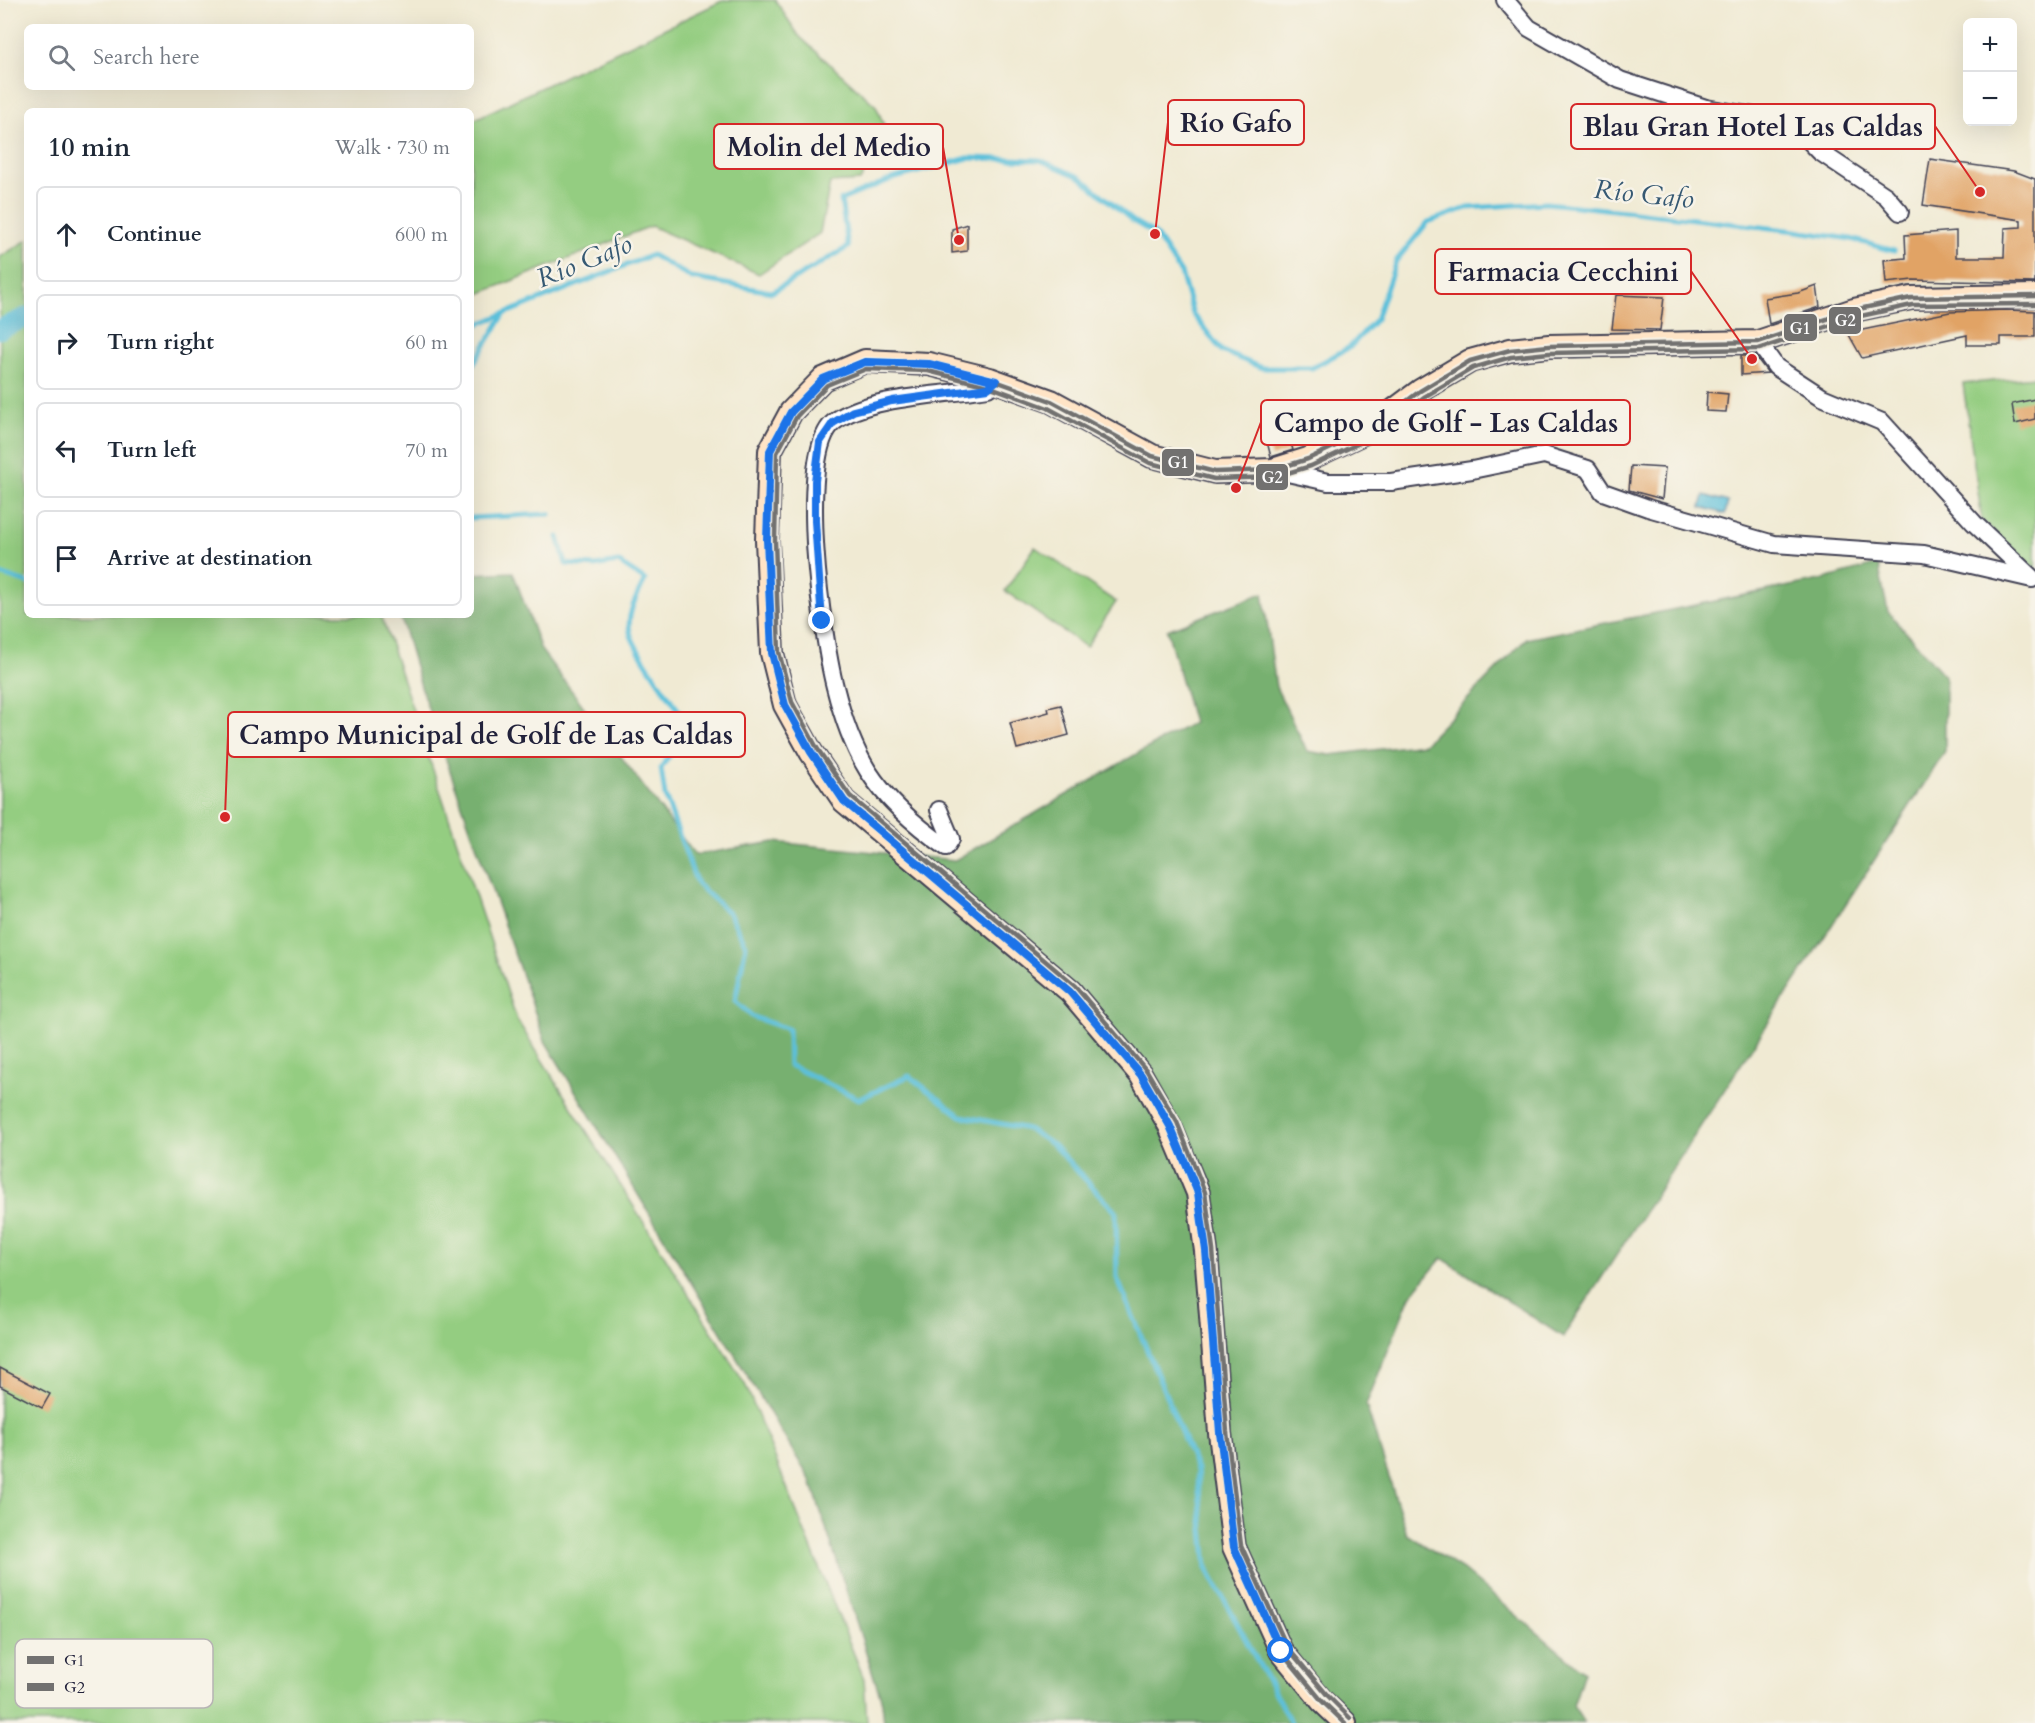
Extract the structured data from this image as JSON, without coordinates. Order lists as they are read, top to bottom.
{
  "water": ["Río Gafo"],
  "places": [
    "Blau Gran Hotel Las Caldas",
    "Río Gafo",
    "Molin del Medio",
    "Farmacia Cecchini",
    "Campo de Golf - Las Caldas",
    "Campo Municipal de Golf de Las Caldas"
  ],
  "lines": ["transit line G1", "transit line G2"],
  "legend": ["G1", "G2"],
  "page": {
    "map_buttons": ["+", "−"],
    "search": "Search here",
    "heading": ["10 min", "Walk · 730 m"],
    "list": [
      ["Continue", "600 m"],
      ["Turn right", "60 m"],
      ["Turn left", "70 m"],
      "Arrive at destination"
    ]
  }
}
